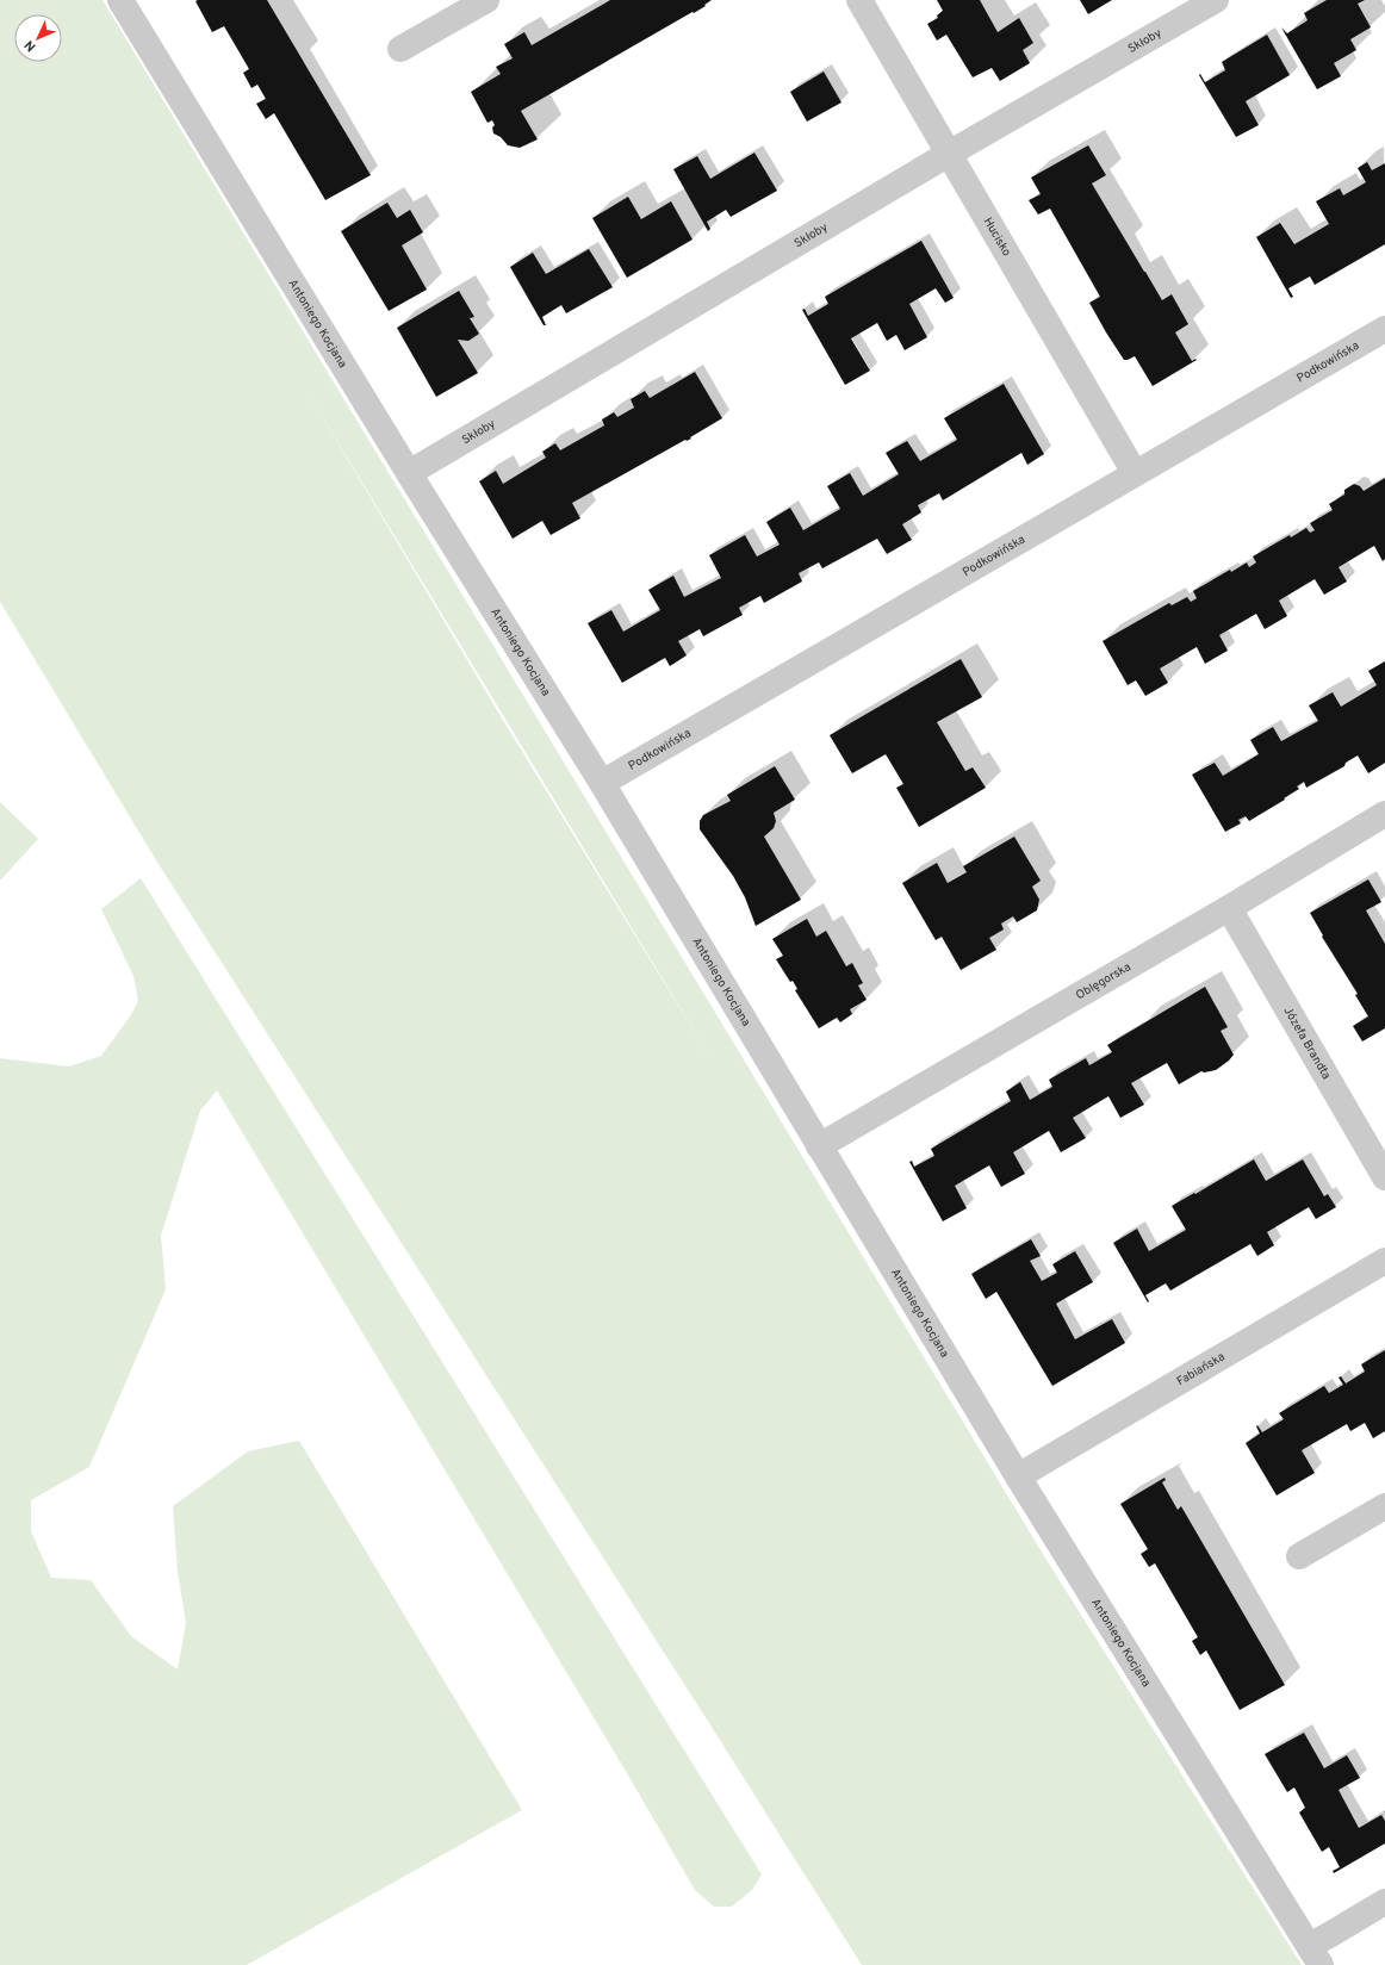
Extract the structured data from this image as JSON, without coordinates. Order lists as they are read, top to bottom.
{
  "streets": {
    "street": [
      "Skłoby",
      "Hucisko",
      "Antoniego Kocjana",
      "Podkowińska",
      "Oblęgorska",
      "Józefa Brandta",
      "Fabiańska"
    ]
  },
  "crossings": [
    ["Skłoby", "Hucisko"],
    ["Skłoby", "Antoniego Kocjana"],
    ["Hucisko", "Podkowińska"],
    ["Antoniego Kocjana", "Podkowińska"],
    ["Antoniego Kocjana", "Oblęgorska"],
    ["Antoniego Kocjana", "Fabiańska"],
    ["Oblęgorska", "Józefa Brandta"]
  ],
  "north": "bottom left"
}
